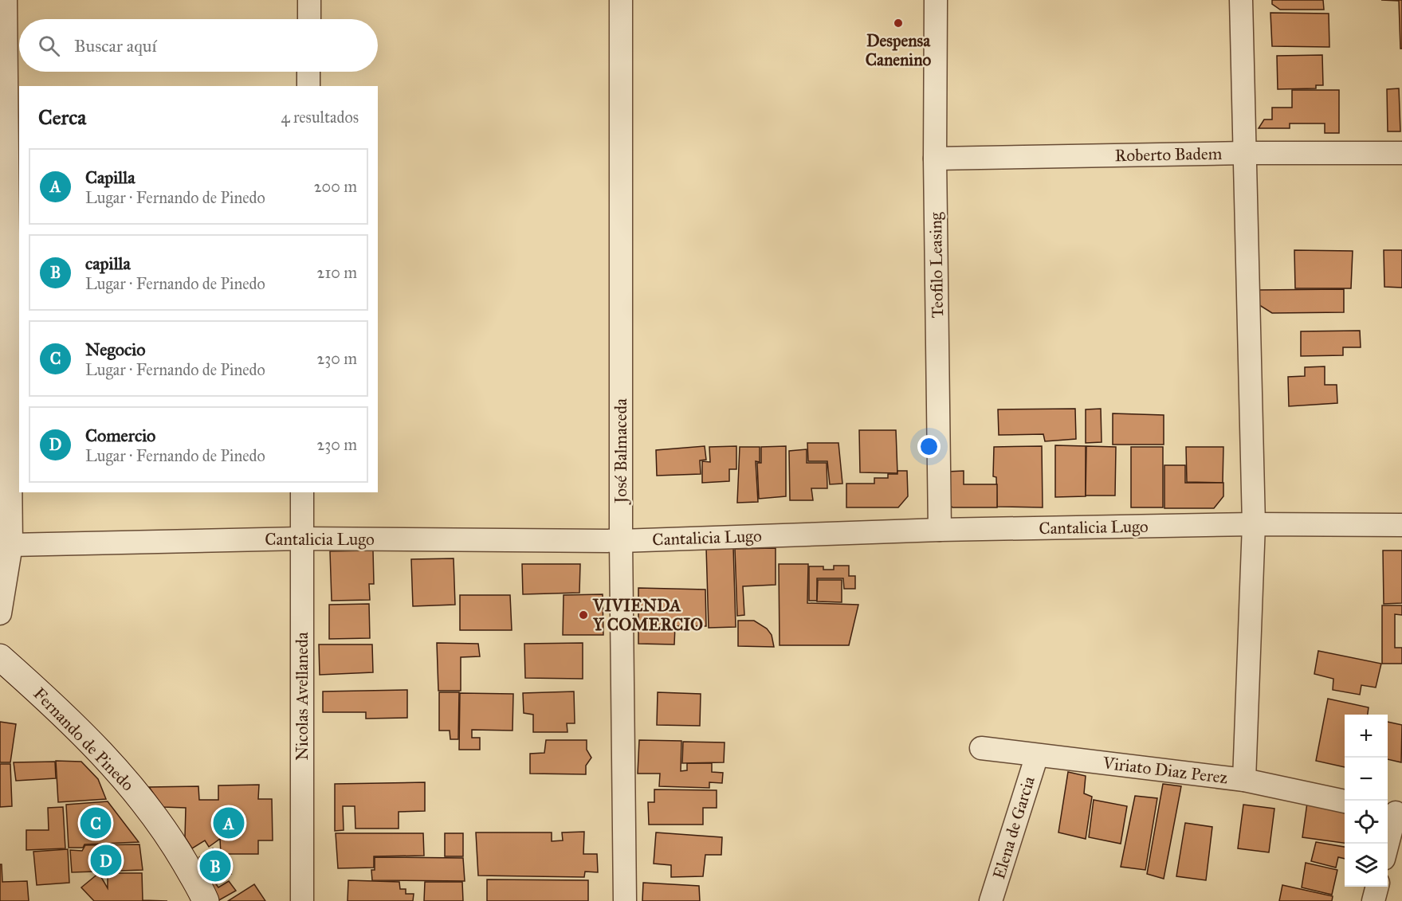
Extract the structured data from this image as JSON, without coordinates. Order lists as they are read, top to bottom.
{
  "streets": {
    "main road": ["Fernando de Pinedo"],
    "street": [
      "Roberto Badem",
      "Teofilo Leasing",
      "José Balmaceda",
      "Cantalicia Lugo",
      "Nicolas Avellaneda",
      "Viriato Diaz Perez",
      "Elena de Garcia"
    ]
  },
  "crossings": [
    ["Roberto Badem", "Teofilo Leasing"],
    ["Teofilo Leasing", "Cantalicia Lugo"],
    ["José Balmaceda", "Cantalicia Lugo"],
    ["Cantalicia Lugo", "Nicolas Avellaneda"],
    ["Viriato Diaz Perez", "Elena de Garcia"]
  ],
  "places": ["Despensa Canenino", "VIVIENDA Y COMERCIO"],
  "page": {
    "search": "Buscar aquí",
    "heading": ["Cerca", "4 resultados"],
    "list": [
      {
        "mark": "A",
        "name": "Capilla",
        "note": "Lugar · Fernando de Pinedo",
        "value": "200 m"
      },
      {
        "mark": "B",
        "name": "capilla",
        "note": "Lugar · Fernando de Pinedo",
        "value": "210 m"
      },
      {
        "mark": "C",
        "name": "Negocio",
        "note": "Lugar · Fernando de Pinedo",
        "value": "230 m"
      },
      {
        "mark": "D",
        "name": "Comercio",
        "note": "Lugar · Fernando de Pinedo",
        "value": "230 m"
      }
    ],
    "map_buttons": ["+", "−"],
    "pins": [
      "A",
      "C",
      "D",
      "B"
    ]
  }
}
